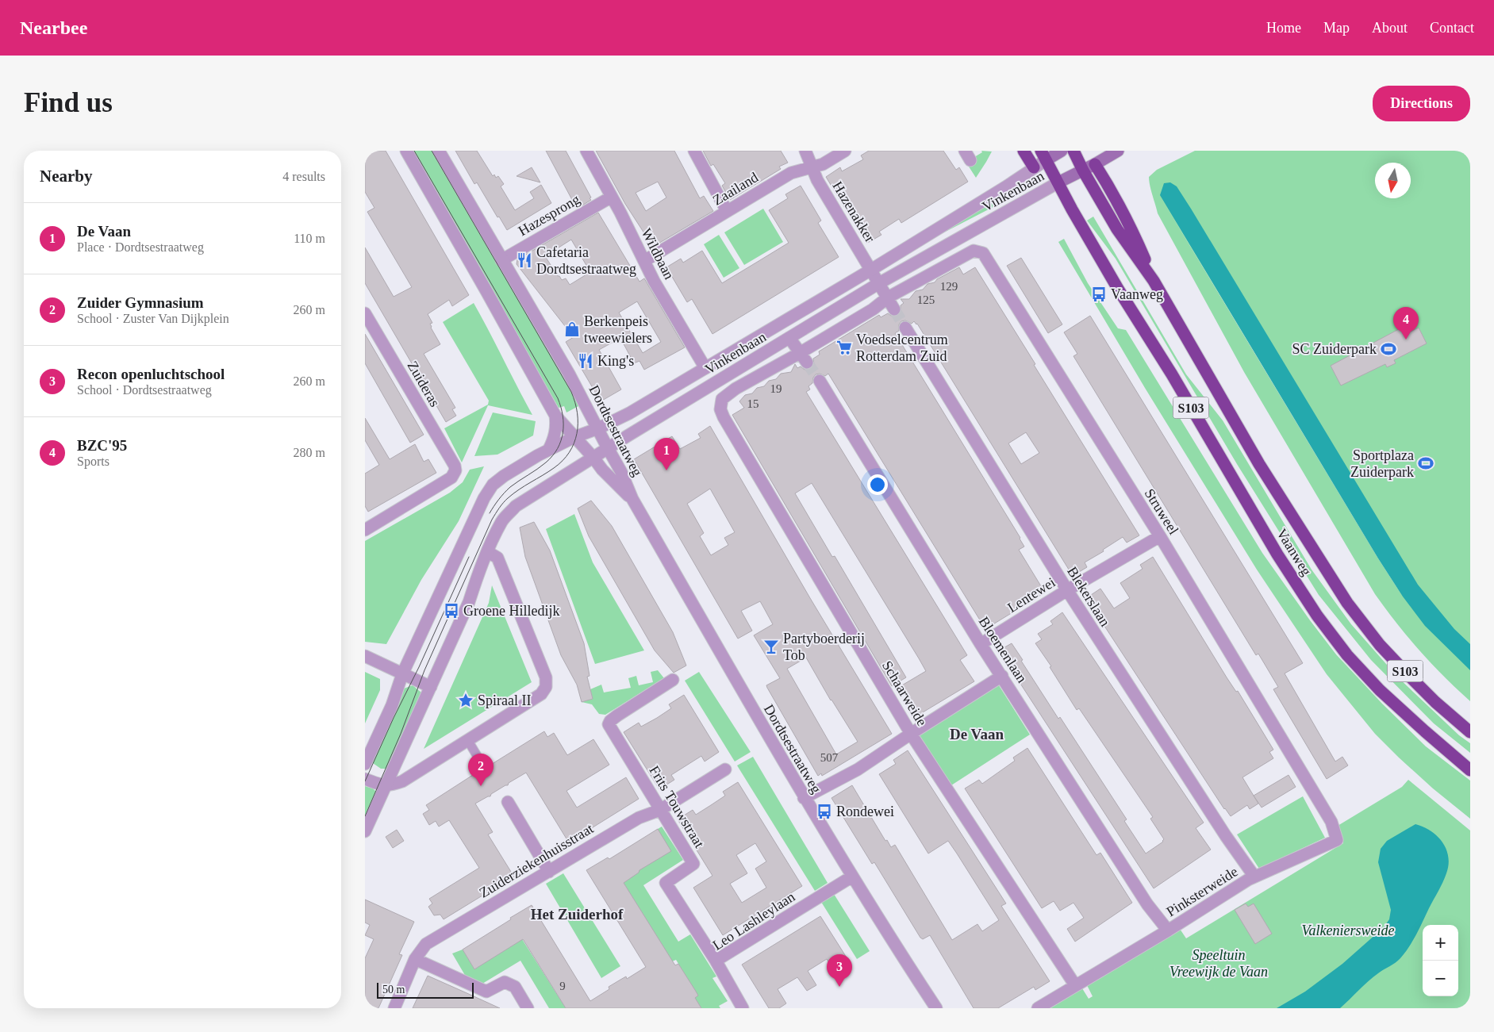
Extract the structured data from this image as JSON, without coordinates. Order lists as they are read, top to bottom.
{
  "streets": {
    "highway": ["S103", "Vaanweg"],
    "street": [
      "Zaailand",
      "Vinkenbaan",
      "Hazenakker",
      "Hazesprong",
      "Wildbaan",
      "Zuideras",
      "Dordtsestraatweg",
      "Struweel",
      "Lentewei",
      "Blekerslaan",
      "Bloemenlaan",
      "Schaarweide",
      "Frits Touwstraat",
      "Zuiderziekenhuisstraat",
      "Pinksterweide",
      "Leo Lashleylaan"
    ]
  },
  "crossings": [
    ["Zaailand", "Hazenakker"],
    ["Zaailand", "Wildbaan"],
    ["Vinkenbaan", "Hazenakker"],
    ["Vinkenbaan", "Wildbaan"],
    ["Vinkenbaan", "Dordtsestraatweg"],
    ["Vinkenbaan", "Struweel"],
    ["Vinkenbaan", "Vaanweg"],
    ["Vinkenbaan", "Schaarweide"],
    ["Hazesprong", "Wildbaan"],
    ["Hazesprong", "Dordtsestraatweg"],
    ["Dordtsestraatweg", "Leo Lashleylaan"],
    ["Struweel", "Lentewei"],
    ["Struweel", "Pinksterweide"],
    ["Lentewei", "Blekerslaan"],
    ["Lentewei", "Bloemenlaan"],
    ["Blekerslaan", "Pinksterweide"],
    ["Bloemenlaan", "Pinksterweide"],
    ["Schaarweide", "Pinksterweide"],
    ["Frits Touwstraat", "Zuiderziekenhuisstraat"],
    ["Frits Touwstraat", "Leo Lashleylaan"]
  ],
  "districts": ["De Vaan", "Het Zuiderhof"],
  "parks": ["Valkeniersweide", "Speeltuin Vreewijk de Vaan"],
  "places": {
    "restaurant": ["Cafetaria Dordtsestraatweg", "King's"],
    "bus stop": ["Vaanweg", "Groene Hilledijk", "Rondewei"],
    "shop": ["Berkenpeis tweewielers"],
    "supermarket": ["Voedselcentrum Rotterdam Zuid"],
    "sports": ["SC Zuiderpark", "Sportplaza Zuiderpark"],
    "bar": ["Partyboerderij Tob"],
    "place": ["Spiraal II"]
  },
  "house_numbers": [
    "129",
    "125",
    "19",
    "15",
    "507",
    "9"
  ],
  "scale_bar": "50 m",
  "north": "bottom",
  "page": {
    "header": "Nearbee",
    "nav": [
      "Home",
      "Map",
      "About",
      "Contact"
    ],
    "buttons": "Directions",
    "title": "Find us",
    "heading": ["Nearby", "4 results"],
    "list": [
      {
        "mark": "1",
        "name": "De Vaan",
        "note": "Place · Dordtsestraatweg",
        "value": "110 m"
      },
      {
        "mark": "2",
        "name": "Zuider Gymnasium",
        "note": "School · Zuster Van Dijkplein",
        "value": "260 m"
      },
      {
        "mark": "3",
        "name": "Recon openluchtschool",
        "note": "School · Dordtsestraatweg",
        "value": "260 m"
      },
      {
        "mark": "4",
        "name": "BZC'95",
        "note": "Sports",
        "value": "280 m"
      }
    ],
    "pins": [
      "4",
      "1",
      "2",
      "3"
    ],
    "map_buttons": ["+", "−"],
    "scale": "50 m"
  }
}
